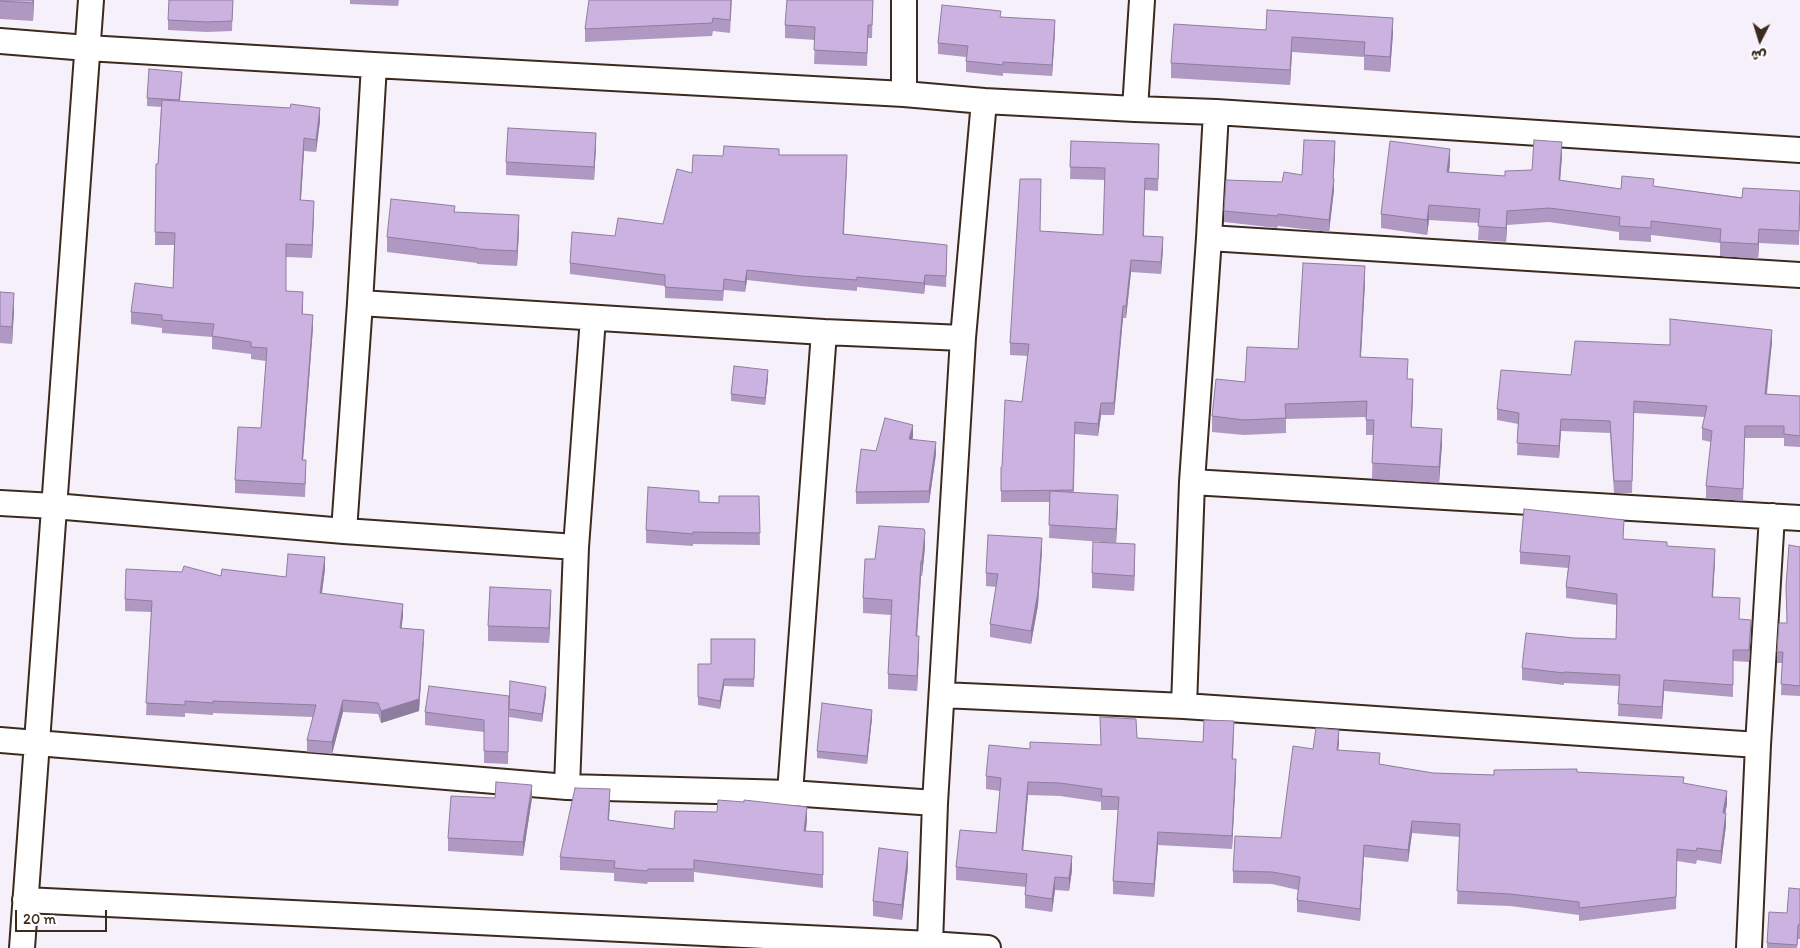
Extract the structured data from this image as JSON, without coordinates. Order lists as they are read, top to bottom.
{
  "scale_bar": "20 m",
  "north": "bottom"
}
